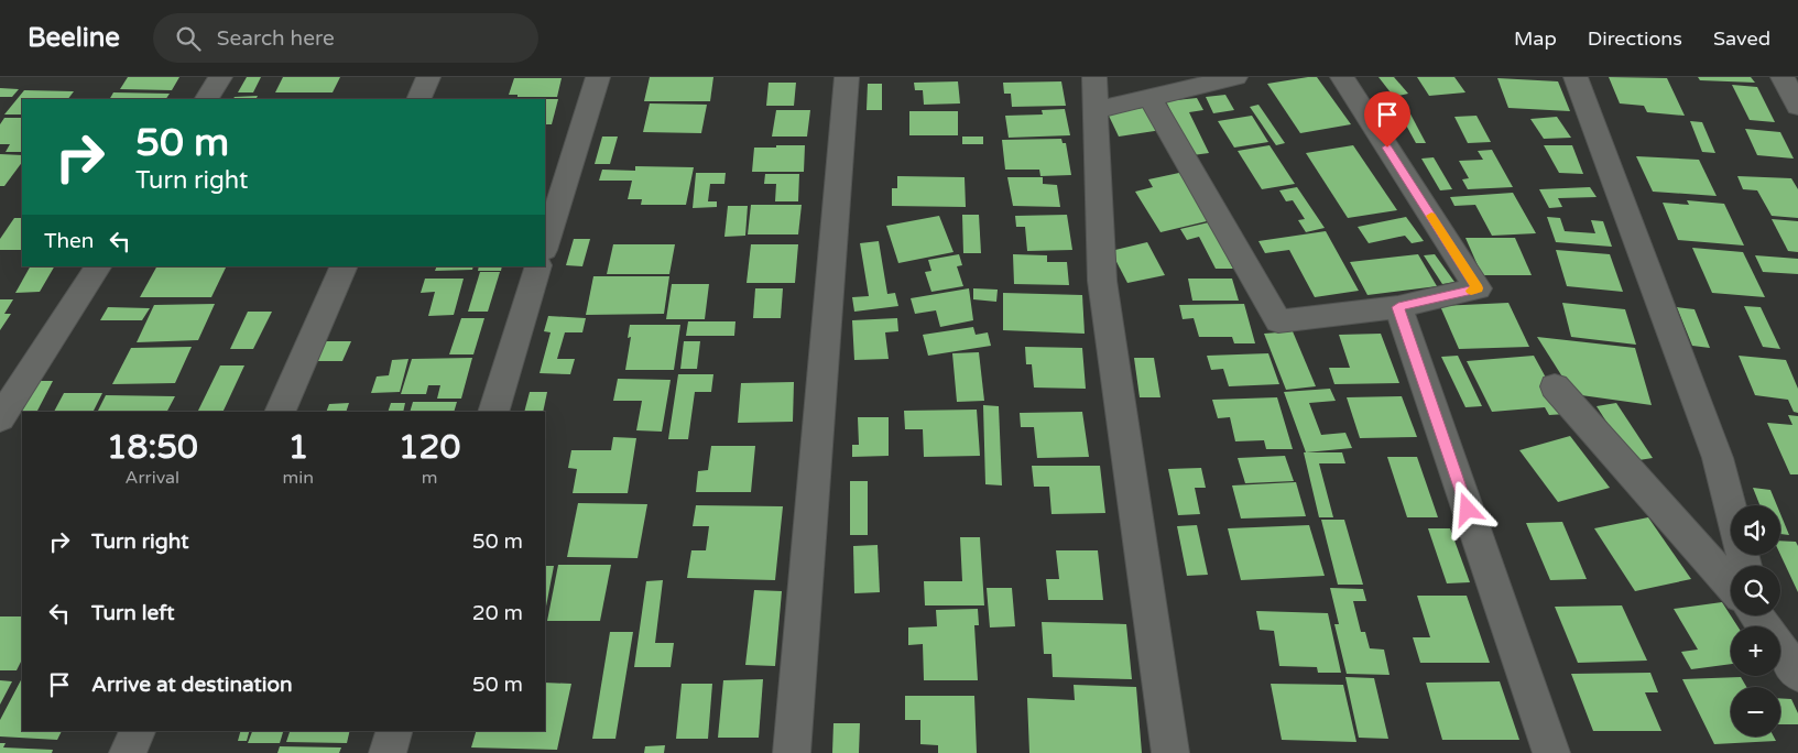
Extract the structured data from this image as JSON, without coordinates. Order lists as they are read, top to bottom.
{
  "page": {
    "header": "Beeline",
    "search": "Search here",
    "nav": ["Map", "Directions", "Saved"],
    "turn": ["50 m", "Turn right"],
    "then": "Then",
    "eta": [
      "18:50",
      "Arrival",
      "1",
      "min",
      "120",
      "m"
    ],
    "map_buttons": ["+", "−"],
    "list": [
      {
        "name": "Turn right",
        "value": "50 m"
      },
      {
        "name": "Turn left",
        "value": "20 m"
      },
      {
        "name": "Arrive at destination",
        "value": "50 m"
      }
    ]
  }
}
